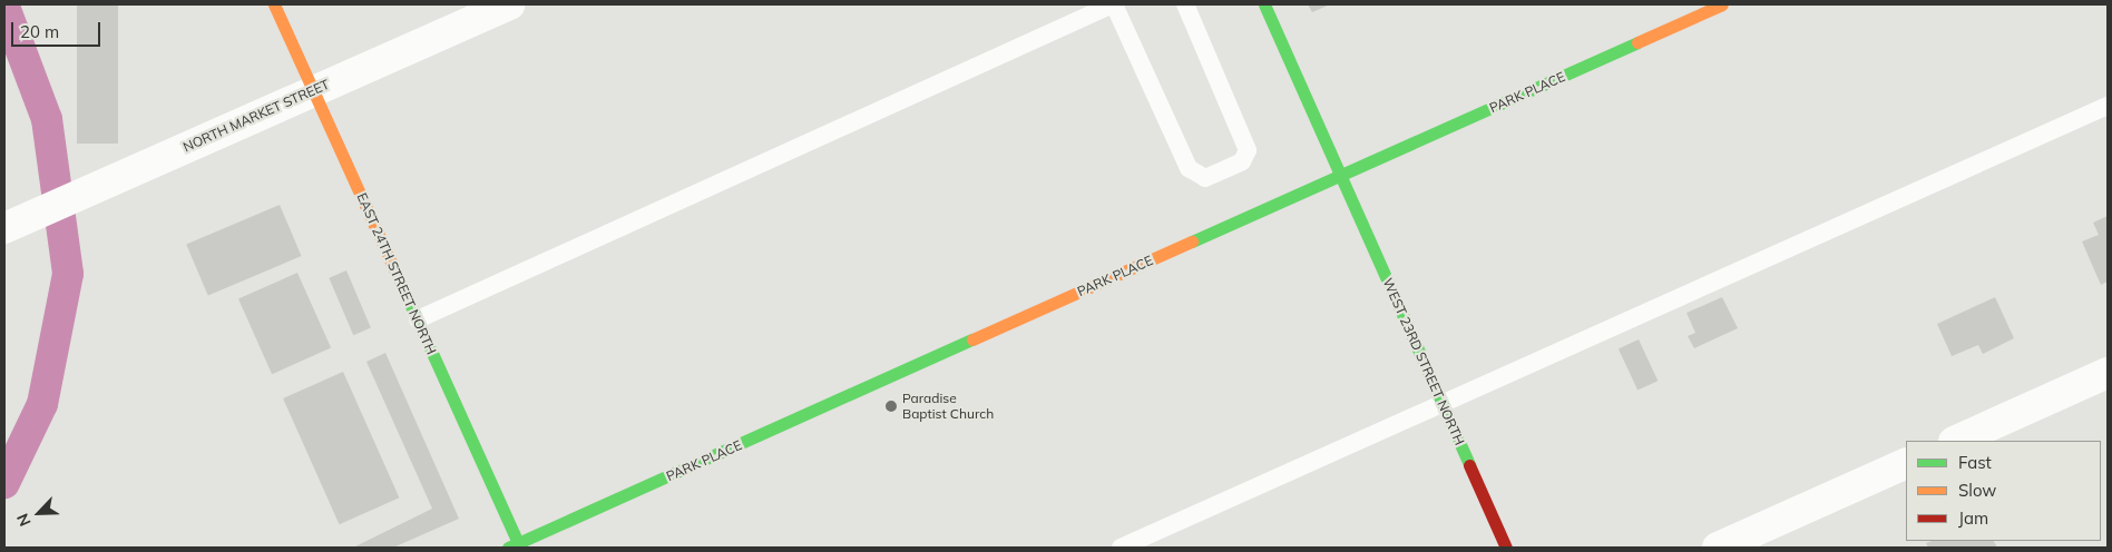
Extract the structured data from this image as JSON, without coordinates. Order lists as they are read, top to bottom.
{
  "streets": {
    "street": [
      "PARK PLACE",
      "NORTH MARKET STREET",
      "EAST 24TH STREET NORTH",
      "WEST 23RD STREET NORTH"
    ]
  },
  "crossings": [
    ["PARK PLACE", "EAST 24TH STREET NORTH"],
    ["PARK PLACE", "WEST 23RD STREET NORTH"],
    ["NORTH MARKET STREET", "EAST 24TH STREET NORTH"]
  ],
  "places": ["Paradise Baptist Church"],
  "legend": ["Fast", "Slow", "Jam"],
  "scale_bar": "20 m",
  "north": "bottom left"
}
